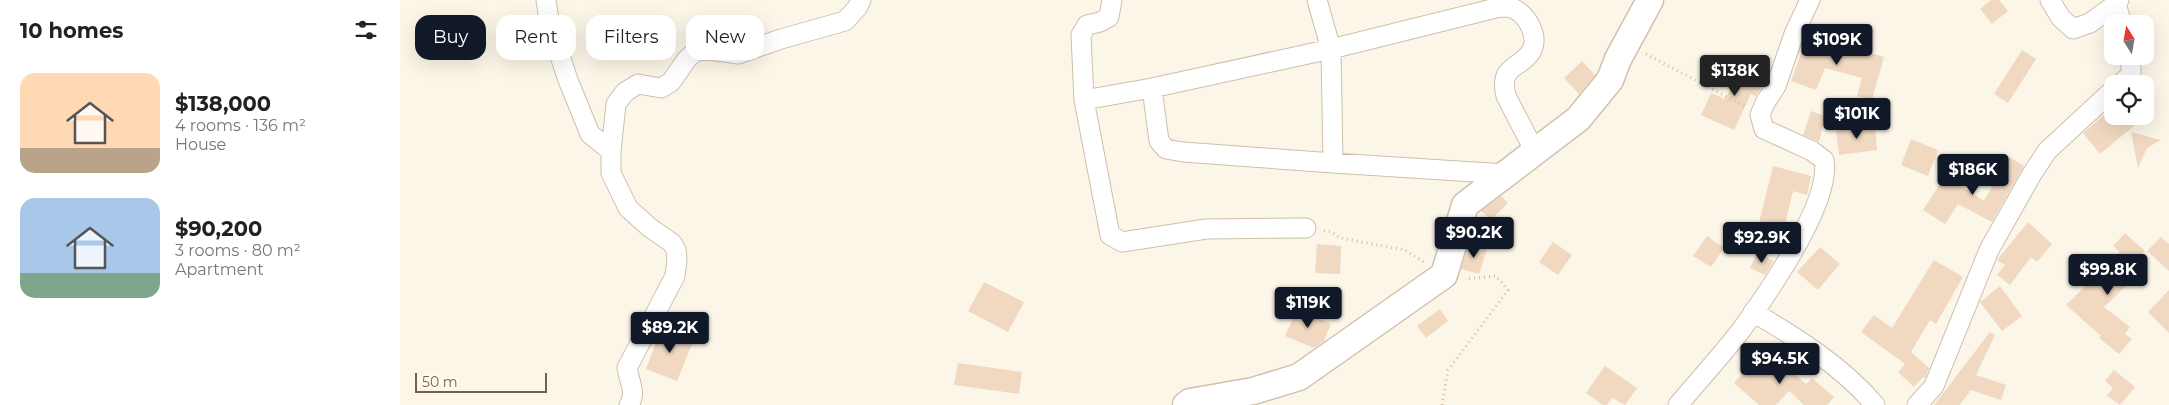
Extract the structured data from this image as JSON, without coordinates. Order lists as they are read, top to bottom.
{
  "scale_bar": "50 m",
  "north": "top",
  "page": {
    "heading": "10 homes",
    "chip": [
      "Buy",
      "Rent",
      "Filters",
      "New"
    ],
    "price": [
      "$109K",
      "$138K",
      "$101K",
      "$186K",
      "$90.2K",
      "$92.9K",
      "$99.8K",
      "$119K",
      "$89.2K",
      "$94.5K"
    ],
    "list": [
      {
        "name": "$138,000",
        "note": "4 rooms · 136 m² · House"
      },
      {
        "name": "$90,200",
        "note": "3 rooms · 80 m² · Apartment"
      }
    ],
    "scale": "50 m"
  }
}
